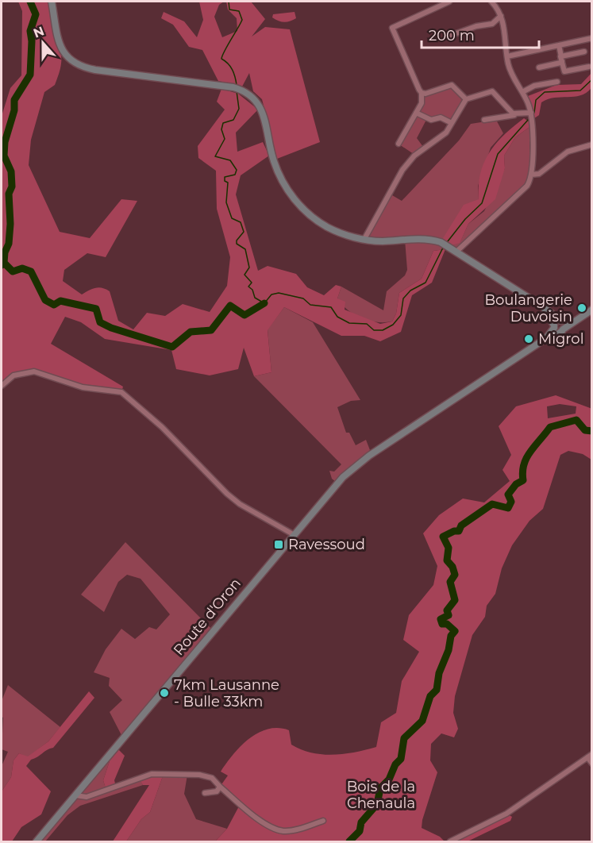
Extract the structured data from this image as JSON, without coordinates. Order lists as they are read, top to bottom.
{
  "streets": {
    "main road": ["Route d'Oron"]
  },
  "parks": ["Bois de la Chenaula"],
  "places": {
    "other": ["Boulangerie Duvoisin", "Migrol", "7km Lausanne - Bulle 33km"],
    "transit": ["Ravessoud"]
  },
  "scale_bar": "200 m",
  "north": "top"
}
